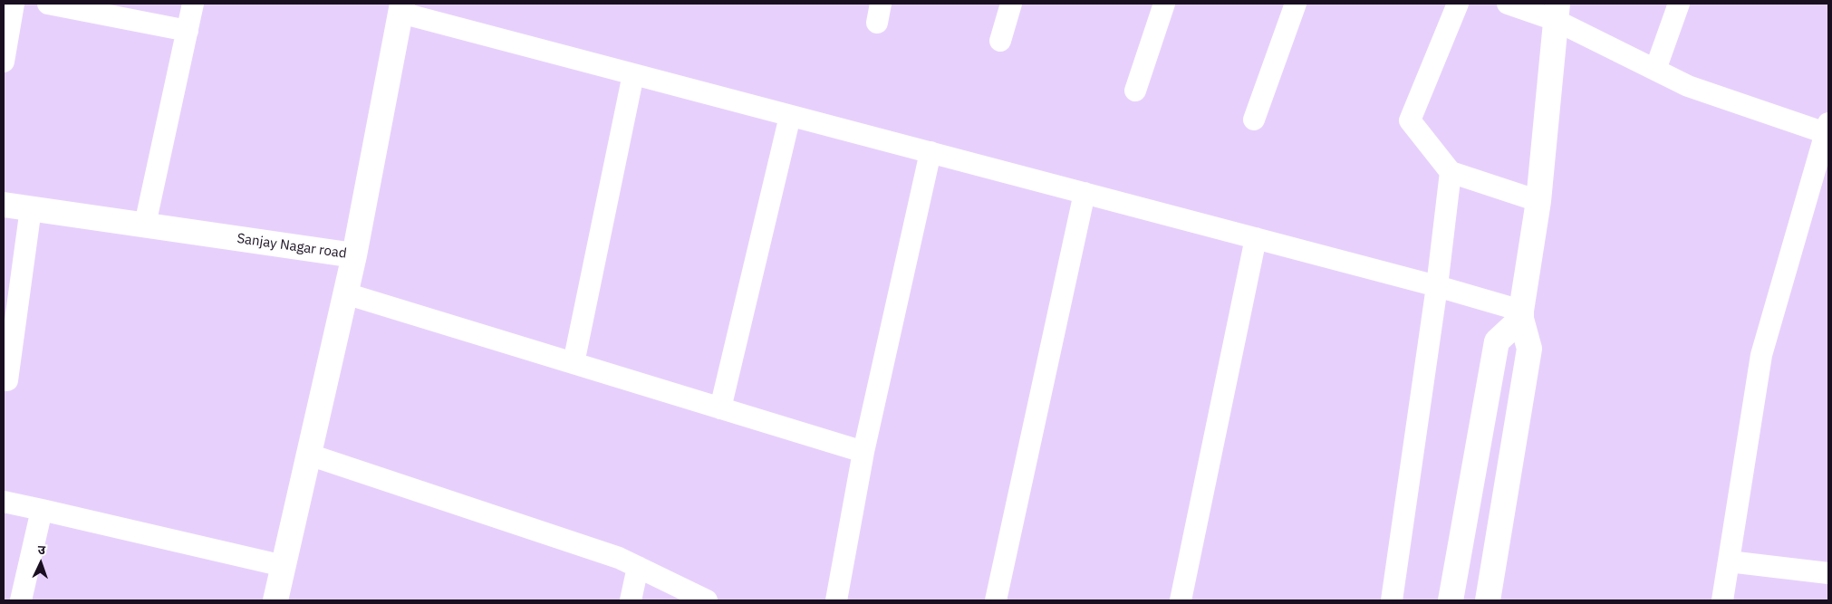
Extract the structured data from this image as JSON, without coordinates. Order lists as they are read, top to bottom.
{
  "streets": {
    "street": ["Sanjay Nagar road"]
  },
  "north": "top"
}
